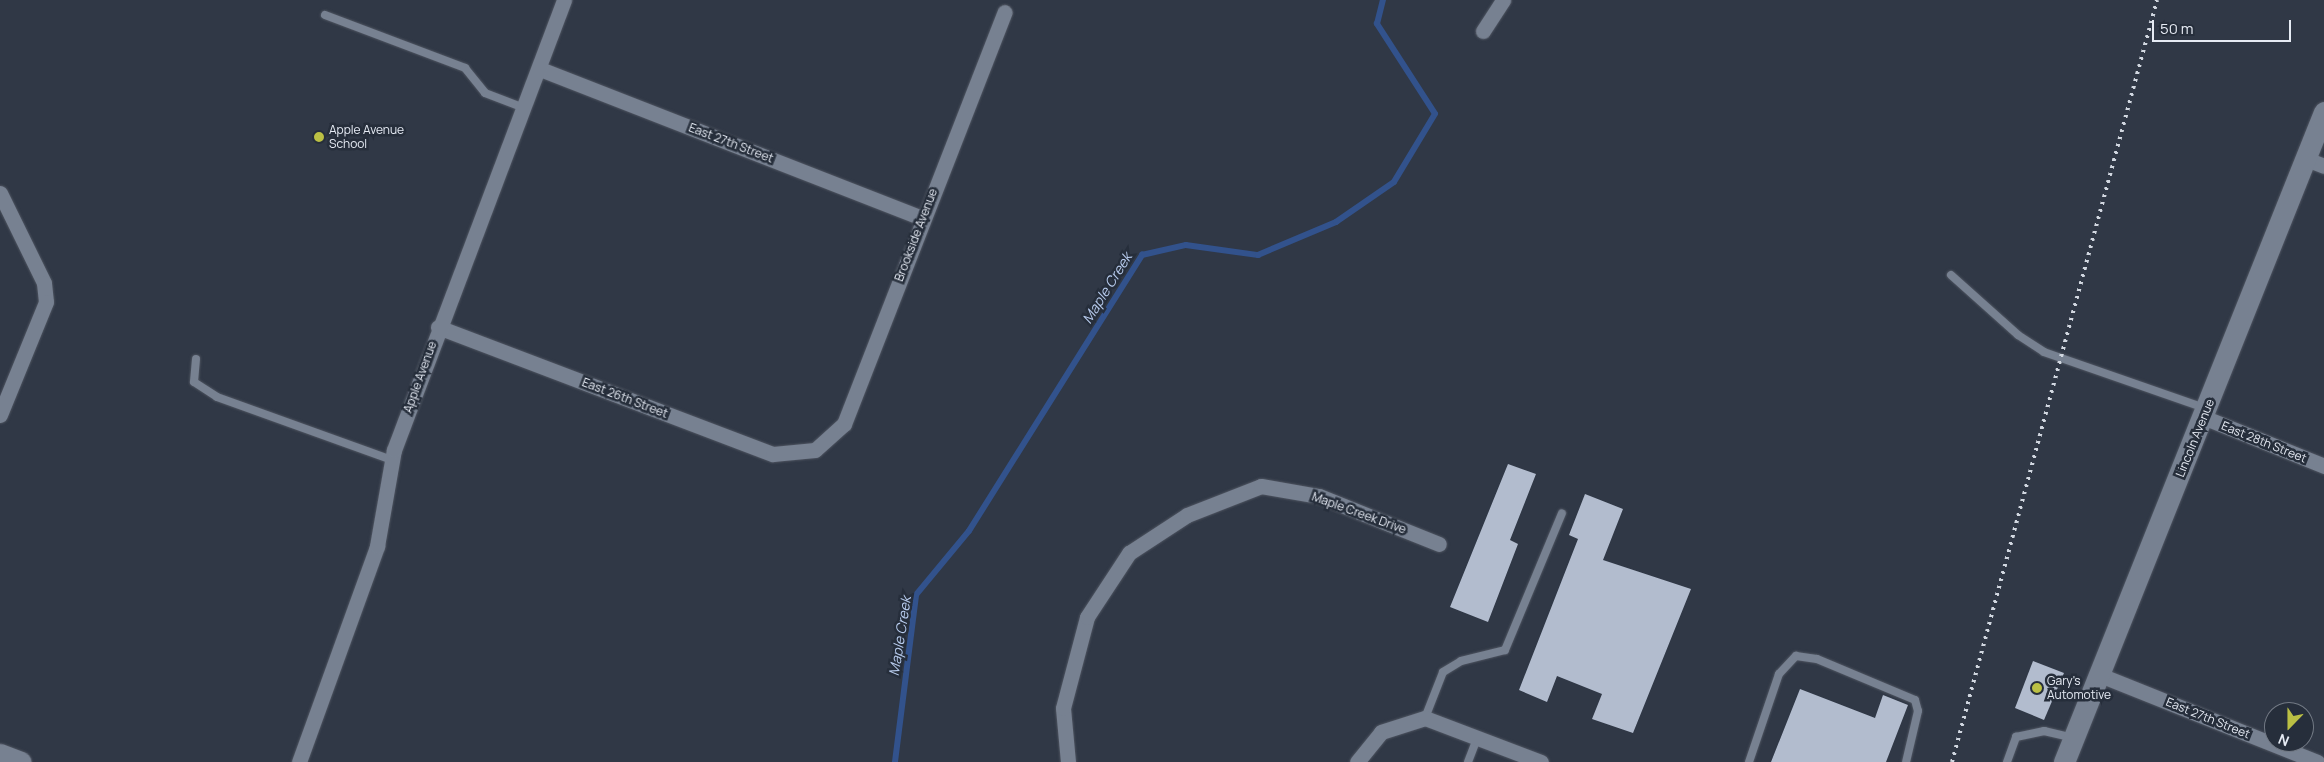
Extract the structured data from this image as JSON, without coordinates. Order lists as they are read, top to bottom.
{
  "streets": {
    "street": [
      "East 27th Street",
      "Brookside Avenue",
      "Apple Avenue",
      "East 26th Street",
      "Lincoln Avenue",
      "East 28th Street",
      "Maple Creek Drive"
    ]
  },
  "crossings": [
    ["East 27th Street", "Brookside Avenue"],
    ["East 27th Street", "Apple Avenue"],
    ["East 27th Street", "Lincoln Avenue"],
    ["Brookside Avenue", "East 26th Street"],
    ["Apple Avenue", "East 26th Street"],
    ["Lincoln Avenue", "East 28th Street"]
  ],
  "water": ["Maple Creek"],
  "places": ["Apple Avenue School", "Gary's Automotive"],
  "scale_bar": "50 m",
  "north": "bottom"
}
